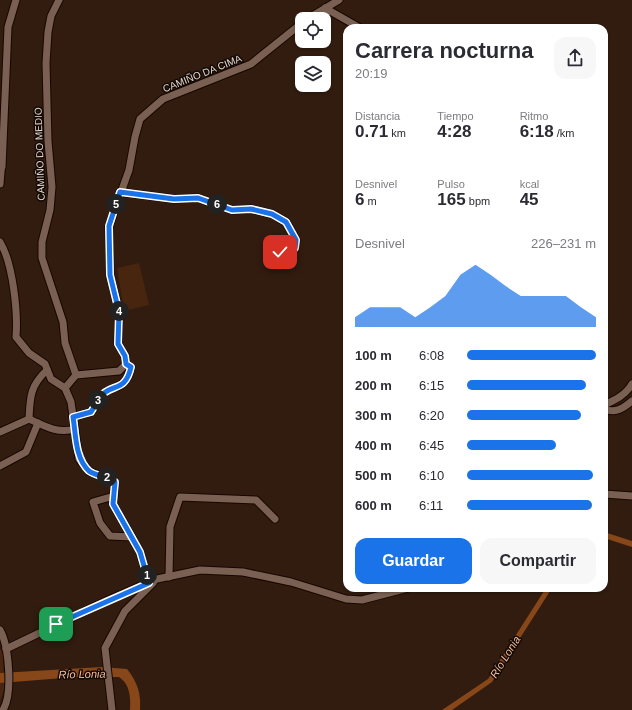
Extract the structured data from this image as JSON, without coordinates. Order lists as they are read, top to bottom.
{
  "streets": {
    "street": ["CAMIÑO DA CIMA", "CAMIÑO DO MEDIO"]
  },
  "water": ["Río Lonia"],
  "page": {
    "heading": ["Carrera nocturna", "20:19"],
    "stats": [
      ["Distancia", "0.71 km"],
      ["Tiempo", "4:28"],
      ["Ritmo", "6:18 /km"],
      ["Desnivel", "6 m"],
      ["Pulso", "165 bpm"],
      ["kcal", "45"]
    ],
    "pins": [
      "5",
      "6",
      "4",
      "3",
      "2",
      "1"
    ],
    "chart": ["Desnivel", "226–231 m"],
    "list": [
      {
        "name": "100 m",
        "note": "6:08"
      },
      {
        "name": "200 m",
        "note": "6:15"
      },
      {
        "name": "300 m",
        "note": "6:20"
      },
      {
        "name": "400 m",
        "note": "6:45"
      },
      {
        "name": "500 m",
        "note": "6:10"
      },
      {
        "name": "600 m",
        "note": "6:11"
      }
    ],
    "buttons": ["Guardar", "Compartir"]
  }
}
